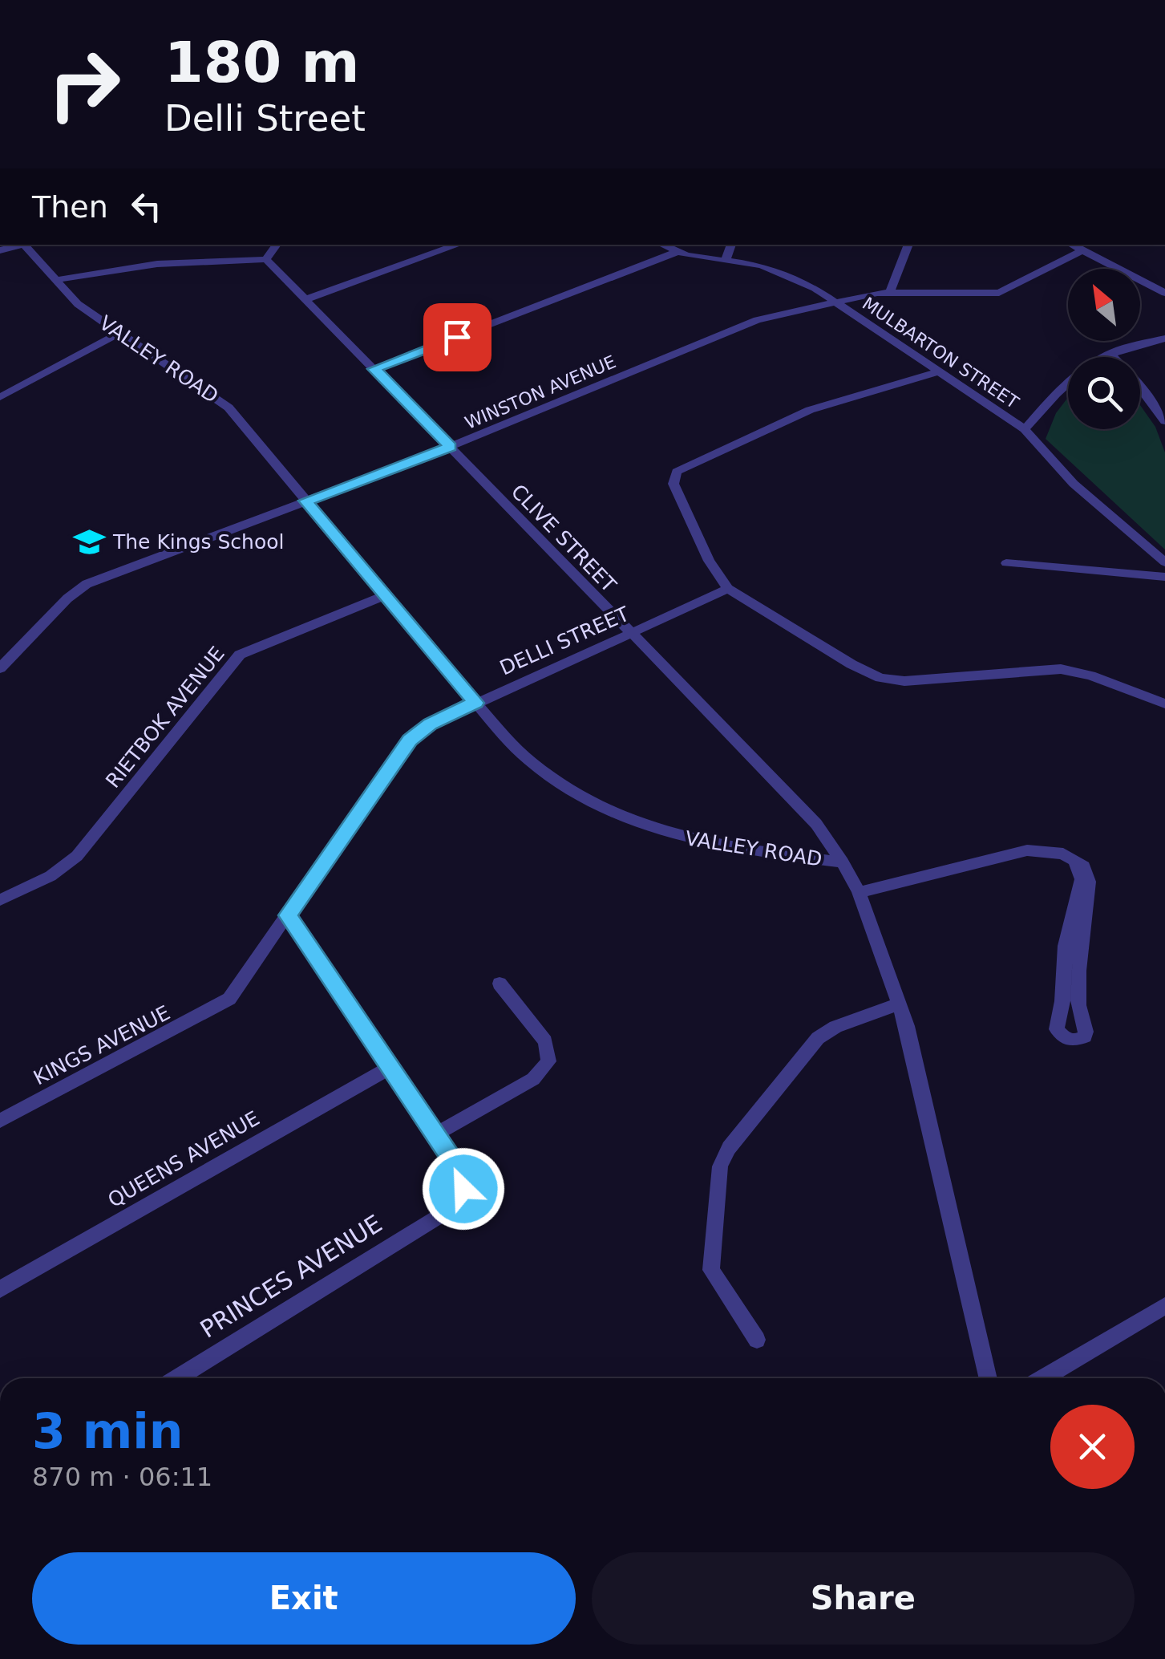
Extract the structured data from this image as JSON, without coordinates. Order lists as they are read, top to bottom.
{
  "streets": {
    "street": [
      "MULBARTON STREET",
      "VALLEY ROAD",
      "WINSTON AVENUE",
      "CLIVE STREET",
      "DELLI STREET",
      "RIETBOK AVENUE",
      "KINGS AVENUE",
      "QUEENS AVENUE",
      "PRINCES AVENUE"
    ]
  },
  "crossings": [
    ["MULBARTON STREET", "WINSTON AVENUE"],
    ["VALLEY ROAD", "WINSTON AVENUE"],
    ["VALLEY ROAD", "CLIVE STREET"],
    ["VALLEY ROAD", "DELLI STREET"],
    ["VALLEY ROAD", "RIETBOK AVENUE"],
    ["WINSTON AVENUE", "CLIVE STREET"],
    ["CLIVE STREET", "DELLI STREET"],
    ["DELLI STREET", "KINGS AVENUE"]
  ],
  "places": {
    "school or university": ["The Kings School"]
  },
  "north": "top left",
  "page": {
    "turn": ["180 m", "Delli Street"],
    "then": "Then",
    "heading": ["3 min", "870 m · 06:11"],
    "buttons": ["Exit", "Share"]
  }
}
